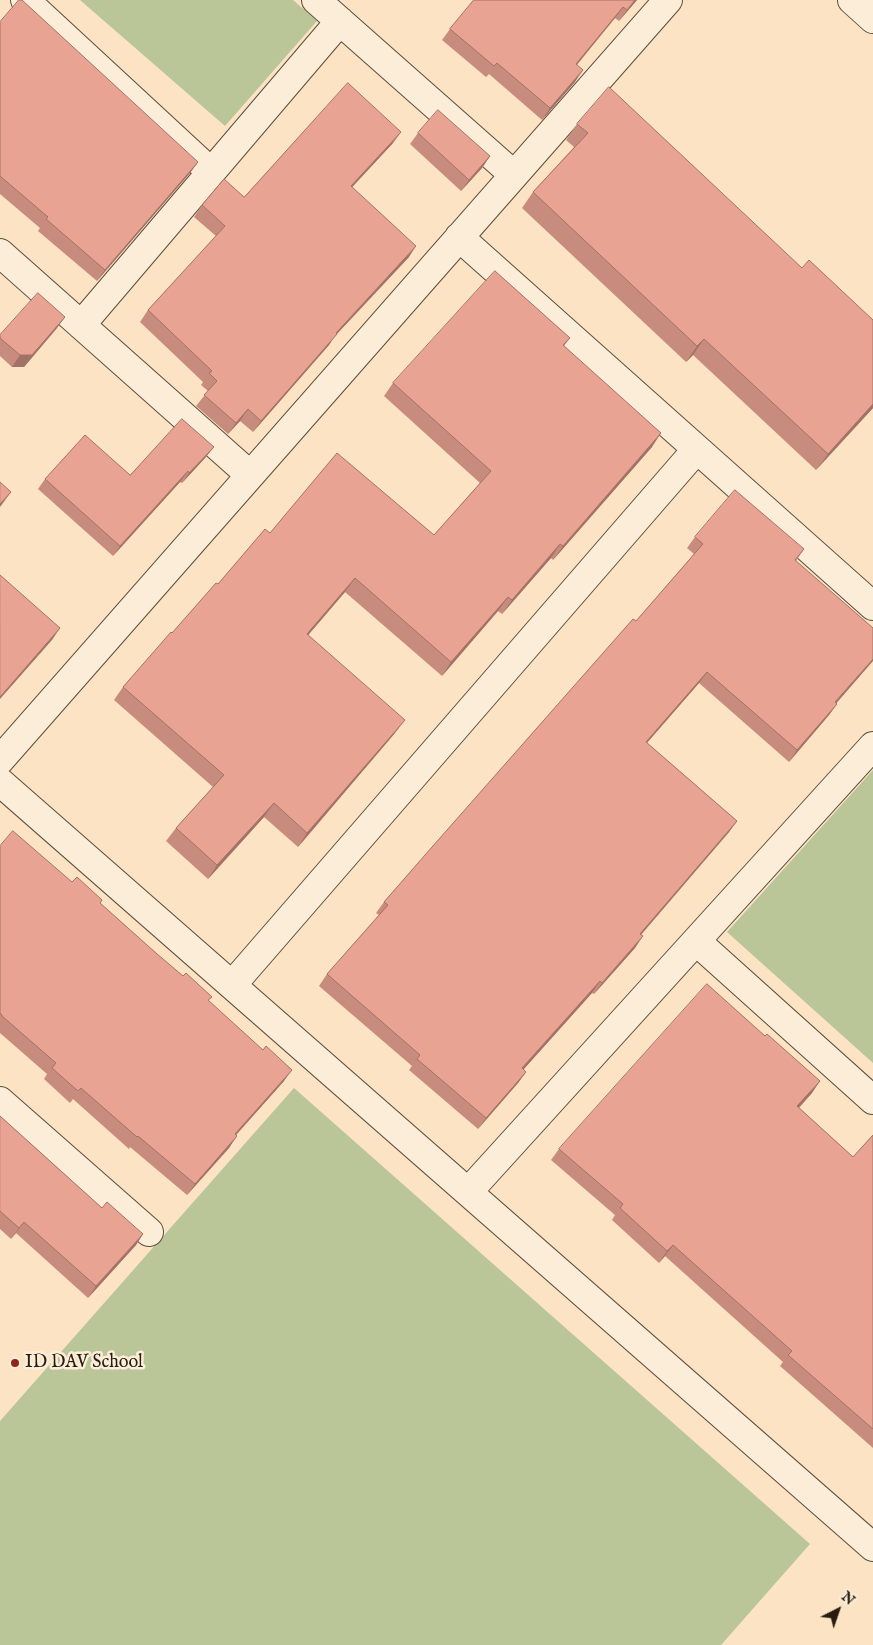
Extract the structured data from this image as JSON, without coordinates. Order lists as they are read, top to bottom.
{
  "places": ["ID DAV School"],
  "north": "top right"
}
